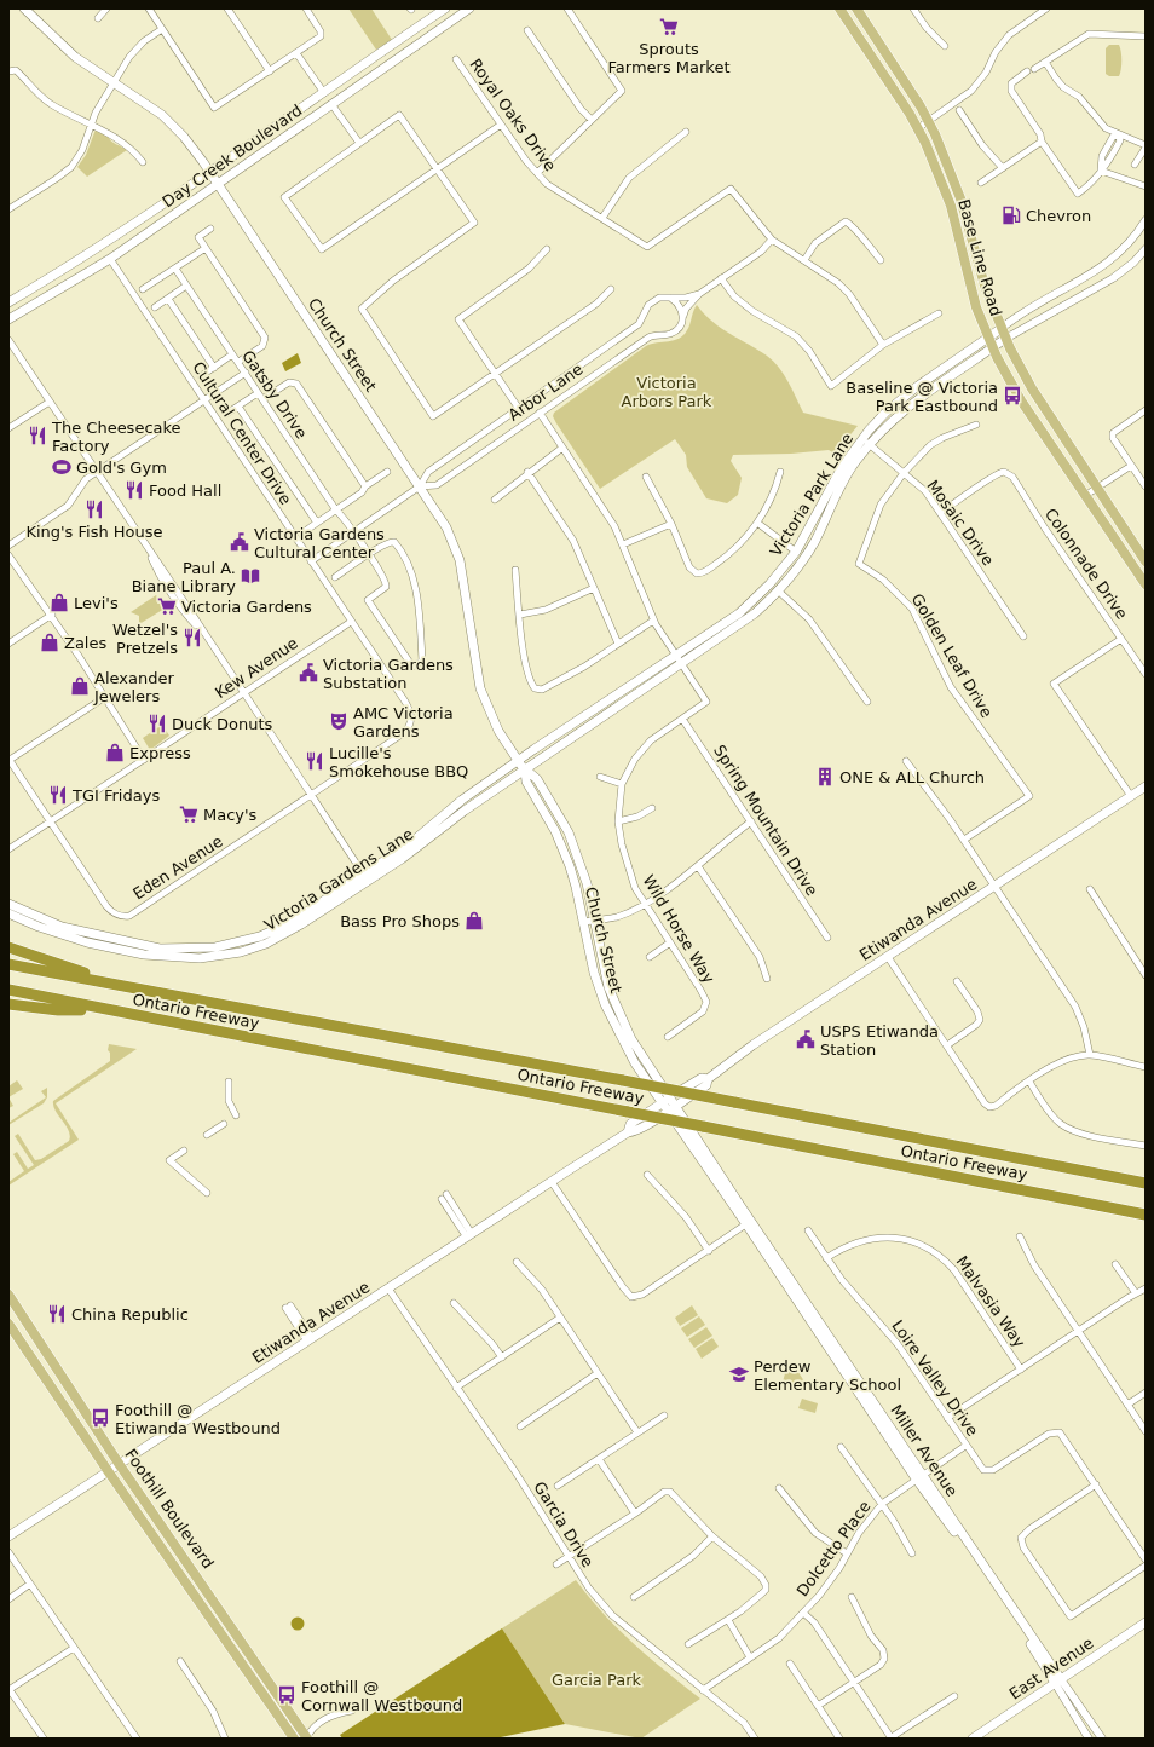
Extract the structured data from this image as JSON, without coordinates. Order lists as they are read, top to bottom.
{
  "streets": {
    "highway": ["Ontario Freeway"],
    "main road": [
      "Day Creek Boulevard",
      "Base Line Road",
      "Church Street",
      "Victoria Park Lane",
      "Victoria Gardens Lane",
      "Etiwanda Avenue",
      "Miller Avenue",
      "Foothill Boulevard",
      "East Avenue"
    ],
    "street": [
      "Royal Oaks Drive",
      "Arbor Lane",
      "Gatsby Drive",
      "Cultural Center Drive",
      "Mosaic Drive",
      "Colonnade Drive",
      "Golden Leaf Drive",
      "Kew Avenue",
      "Spring Mountain Drive",
      "Eden Avenue",
      "Wild Horse Way",
      "Malvasia Way",
      "Loire Valley Drive",
      "Garcia Drive",
      "Dolcetto Place"
    ]
  },
  "crossings": [
    ["Royal Oaks Drive", "Arbor Lane"],
    ["Day Creek Boulevard", "Church Street"],
    ["Day Creek Boulevard", "Cultural Center Drive"],
    ["Base Line Road", "Victoria Park Lane"],
    ["Church Street", "Arbor Lane"],
    ["Church Street", "Victoria Park Lane"],
    ["Church Street", "Victoria Gardens Lane"],
    ["Church Street", "Etiwanda Avenue"],
    ["Church Street", "Miller Avenue"],
    ["Arbor Lane", "Gatsby Drive"],
    ["Arbor Lane", "Cultural Center Drive"],
    ["Cultural Center Drive", "Kew Avenue"],
    ["Cultural Center Drive", "Eden Avenue"],
    ["Victoria Park Lane", "Mosaic Drive"],
    ["Victoria Park Lane", "Victoria Gardens Lane"],
    ["Victoria Park Lane", "Wild Horse Way"],
    ["Mosaic Drive", "Colonnade Drive"],
    ["Mosaic Drive", "Golden Leaf Drive"],
    ["Kew Avenue", "Eden Avenue"],
    ["Spring Mountain Drive", "Wild Horse Way"],
    ["Etiwanda Avenue", "Miller Avenue"],
    ["Etiwanda Avenue", "Foothill Boulevard"],
    ["Etiwanda Avenue", "Garcia Drive"],
    ["Malvasia Way", "Loire Valley Drive"],
    ["Loire Valley Drive", "Dolcetto Place"],
    ["Miller Avenue", "Dolcetto Place"],
    ["Miller Avenue", "East Avenue"],
    ["Garcia Drive", "Dolcetto Place"]
  ],
  "parks": ["Victoria Arbors Park", "Garcia Park"],
  "places": {
    "supermarket": ["Sprouts Farmers Market", "Victoria Gardens", "Macy's"],
    "fuel station": ["Chevron"],
    "bus stop": ["Baseline @ Victoria Park Eastbound", "Foothill @ Etiwanda Westbound", "Foothill @ Cornwall Westbound"],
    "restaurant": [
      "The Cheesecake Factory",
      "Food Hall",
      "King's Fish House",
      "Wetzel's Pretzels",
      "Duck Donuts",
      "Lucille's Smokehouse BBQ",
      "TGI Fridays",
      "China Republic"
    ],
    "sports": ["Gold's Gym"],
    "public building": ["Victoria Gardens Cultural Center", "Victoria Gardens Substation", "USPS Etiwanda Station"],
    "library": ["Paul A. Biane Library"],
    "shop": [
      "Levi's",
      "Zales",
      "Alexander Jewelers",
      "Express",
      "Bass Pro Shops"
    ],
    "theatre": ["AMC Victoria Gardens"],
    "building": ["ONE & ALL Church"],
    "school or university": ["Perdew Elementary School"]
  }
}
